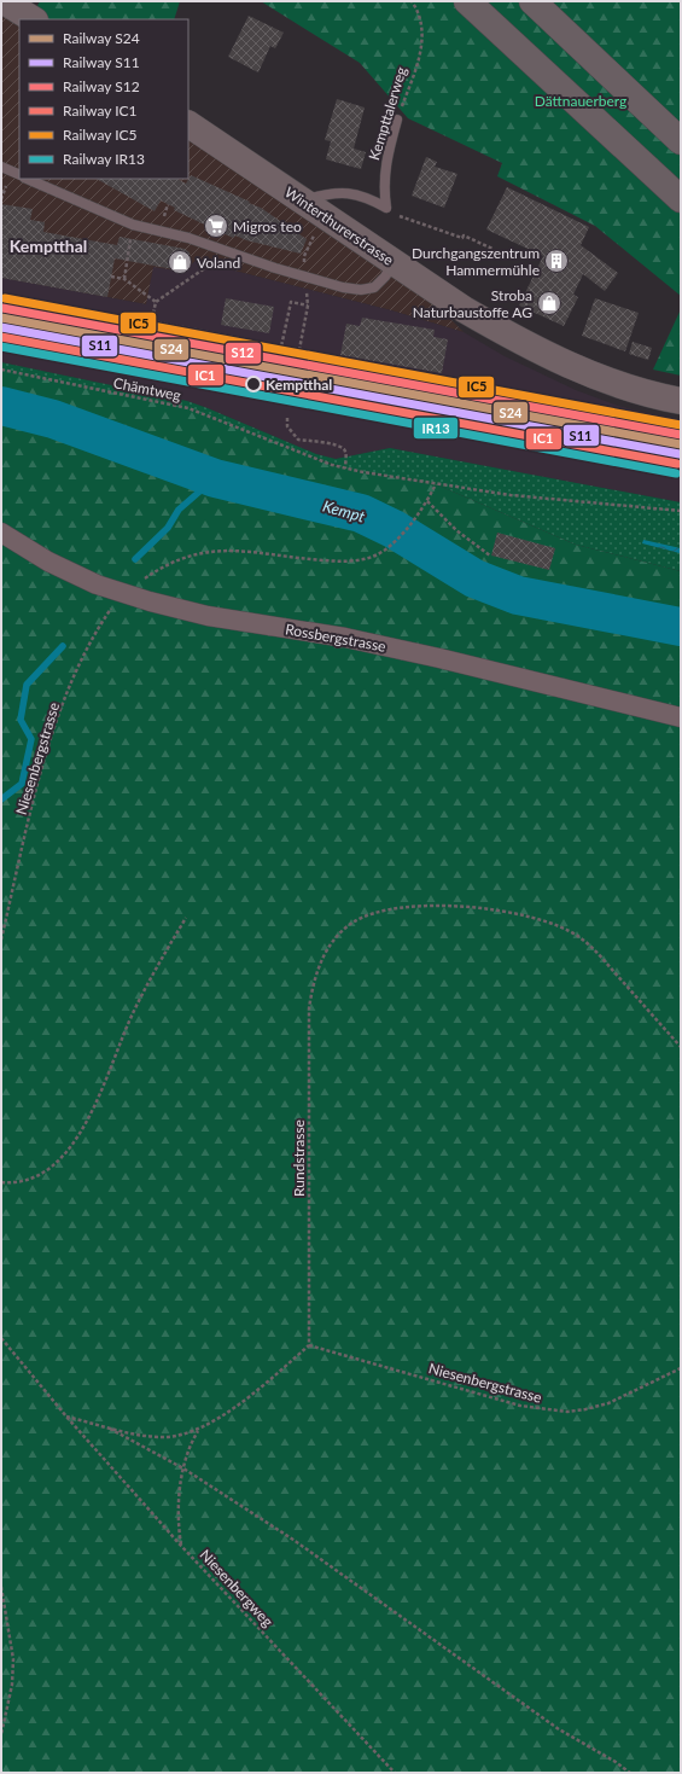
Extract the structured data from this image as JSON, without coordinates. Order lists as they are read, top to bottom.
{
  "streets": {
    "main road": ["Winterthurerstrasse"],
    "street": ["Rossbergstrasse"],
    "lane": ["Kempttalerweg"],
    "path": [
      "Chämtweg",
      "Niesenbergstrasse",
      "Rundstrasse",
      "Niesenbergweg"
    ]
  },
  "crossings": [
    ["Kempttalerweg", "Winterthurerstrasse"],
    ["Rossbergstrasse", "Niesenbergstrasse"],
    ["Niesenbergstrasse", "Rundstrasse"]
  ],
  "districts": ["Kemptthal"],
  "water": ["Kempt"],
  "parks": ["Dättnauerberg"],
  "places": {
    "supermarket": ["Migros teo"],
    "building": ["Durchgangszentrum Hammermühle"],
    "shop": ["Voland", "Stroba Naturbaustoffe AG"],
    "other": ["Kemptthal"]
  },
  "lines": [
    "rail line IC5",
    "rail line S12",
    "rail line S24",
    "rail line S11",
    "rail line IC1",
    "rail line IR13"
  ],
  "legend": [
    "Railway S24",
    "Railway S11",
    "Railway S12",
    "Railway IC1",
    "Railway IC5",
    "Railway IR13"
  ]
}
